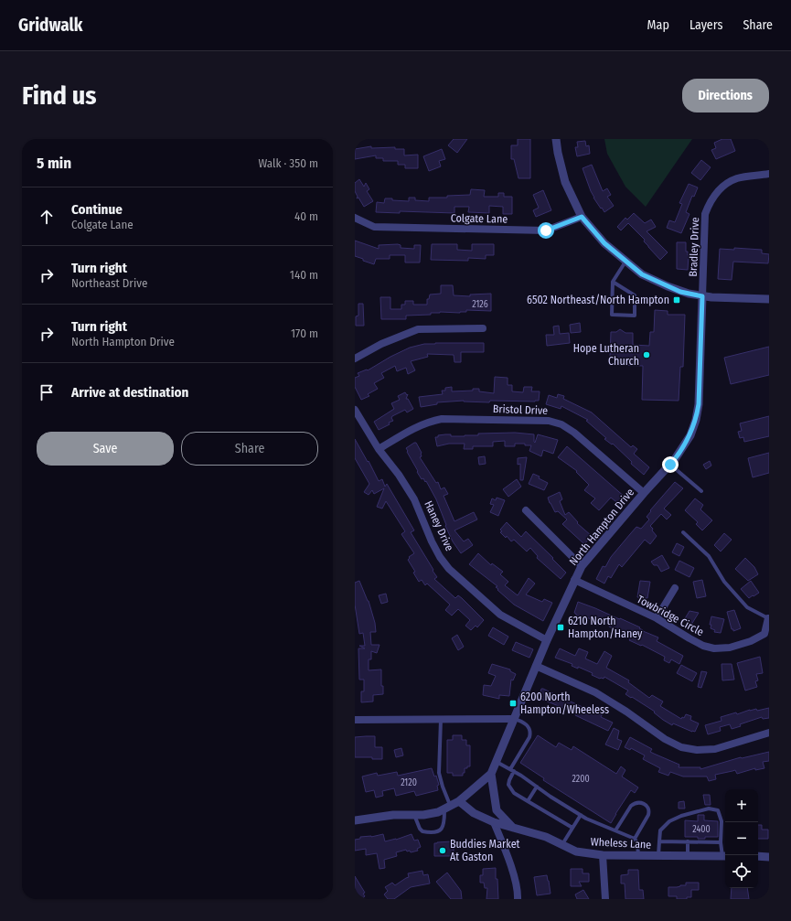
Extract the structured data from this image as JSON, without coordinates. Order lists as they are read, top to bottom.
{
  "streets": {
    "street": [
      "Colgate Lane",
      "Bradley Drive",
      "Bristol Drive",
      "Haney Drive",
      "North Hampton Drive",
      "Towbridge Circle",
      "Wheless Lane"
    ]
  },
  "crossings": [
    ["Bradley Drive", "North Hampton Drive"],
    ["Bristol Drive", "Haney Drive"],
    ["Bristol Drive", "North Hampton Drive"],
    ["Haney Drive", "North Hampton Drive"],
    ["North Hampton Drive", "Towbridge Circle"],
    ["North Hampton Drive", "Wheless Lane"]
  ],
  "places": {
    "transit": ["6502 Northeast/North Hampton", "6210 North Hampton/Haney", "6200 North Hampton/Wheeless"],
    "other": ["Hope Lutheran Church", "Buddies Market At Gaston"]
  },
  "house_numbers": [
    "2126",
    "2200",
    "2120",
    "2400"
  ],
  "page": {
    "header": "Gridwalk",
    "nav": ["Map", "Layers", "Share"],
    "buttons": [
      "Directions",
      ["Save", "Share"]
    ],
    "title": "Find us",
    "heading": ["5 min", "Walk · 350 m"],
    "list": [
      ["Continue", "Colgate Lane", "40 m"],
      ["Turn right", "Northeast Drive", "140 m"],
      ["Turn right", "North Hampton Drive", "170 m"],
      "Arrive at destination"
    ],
    "map_buttons": ["+", "−"]
  }
}
